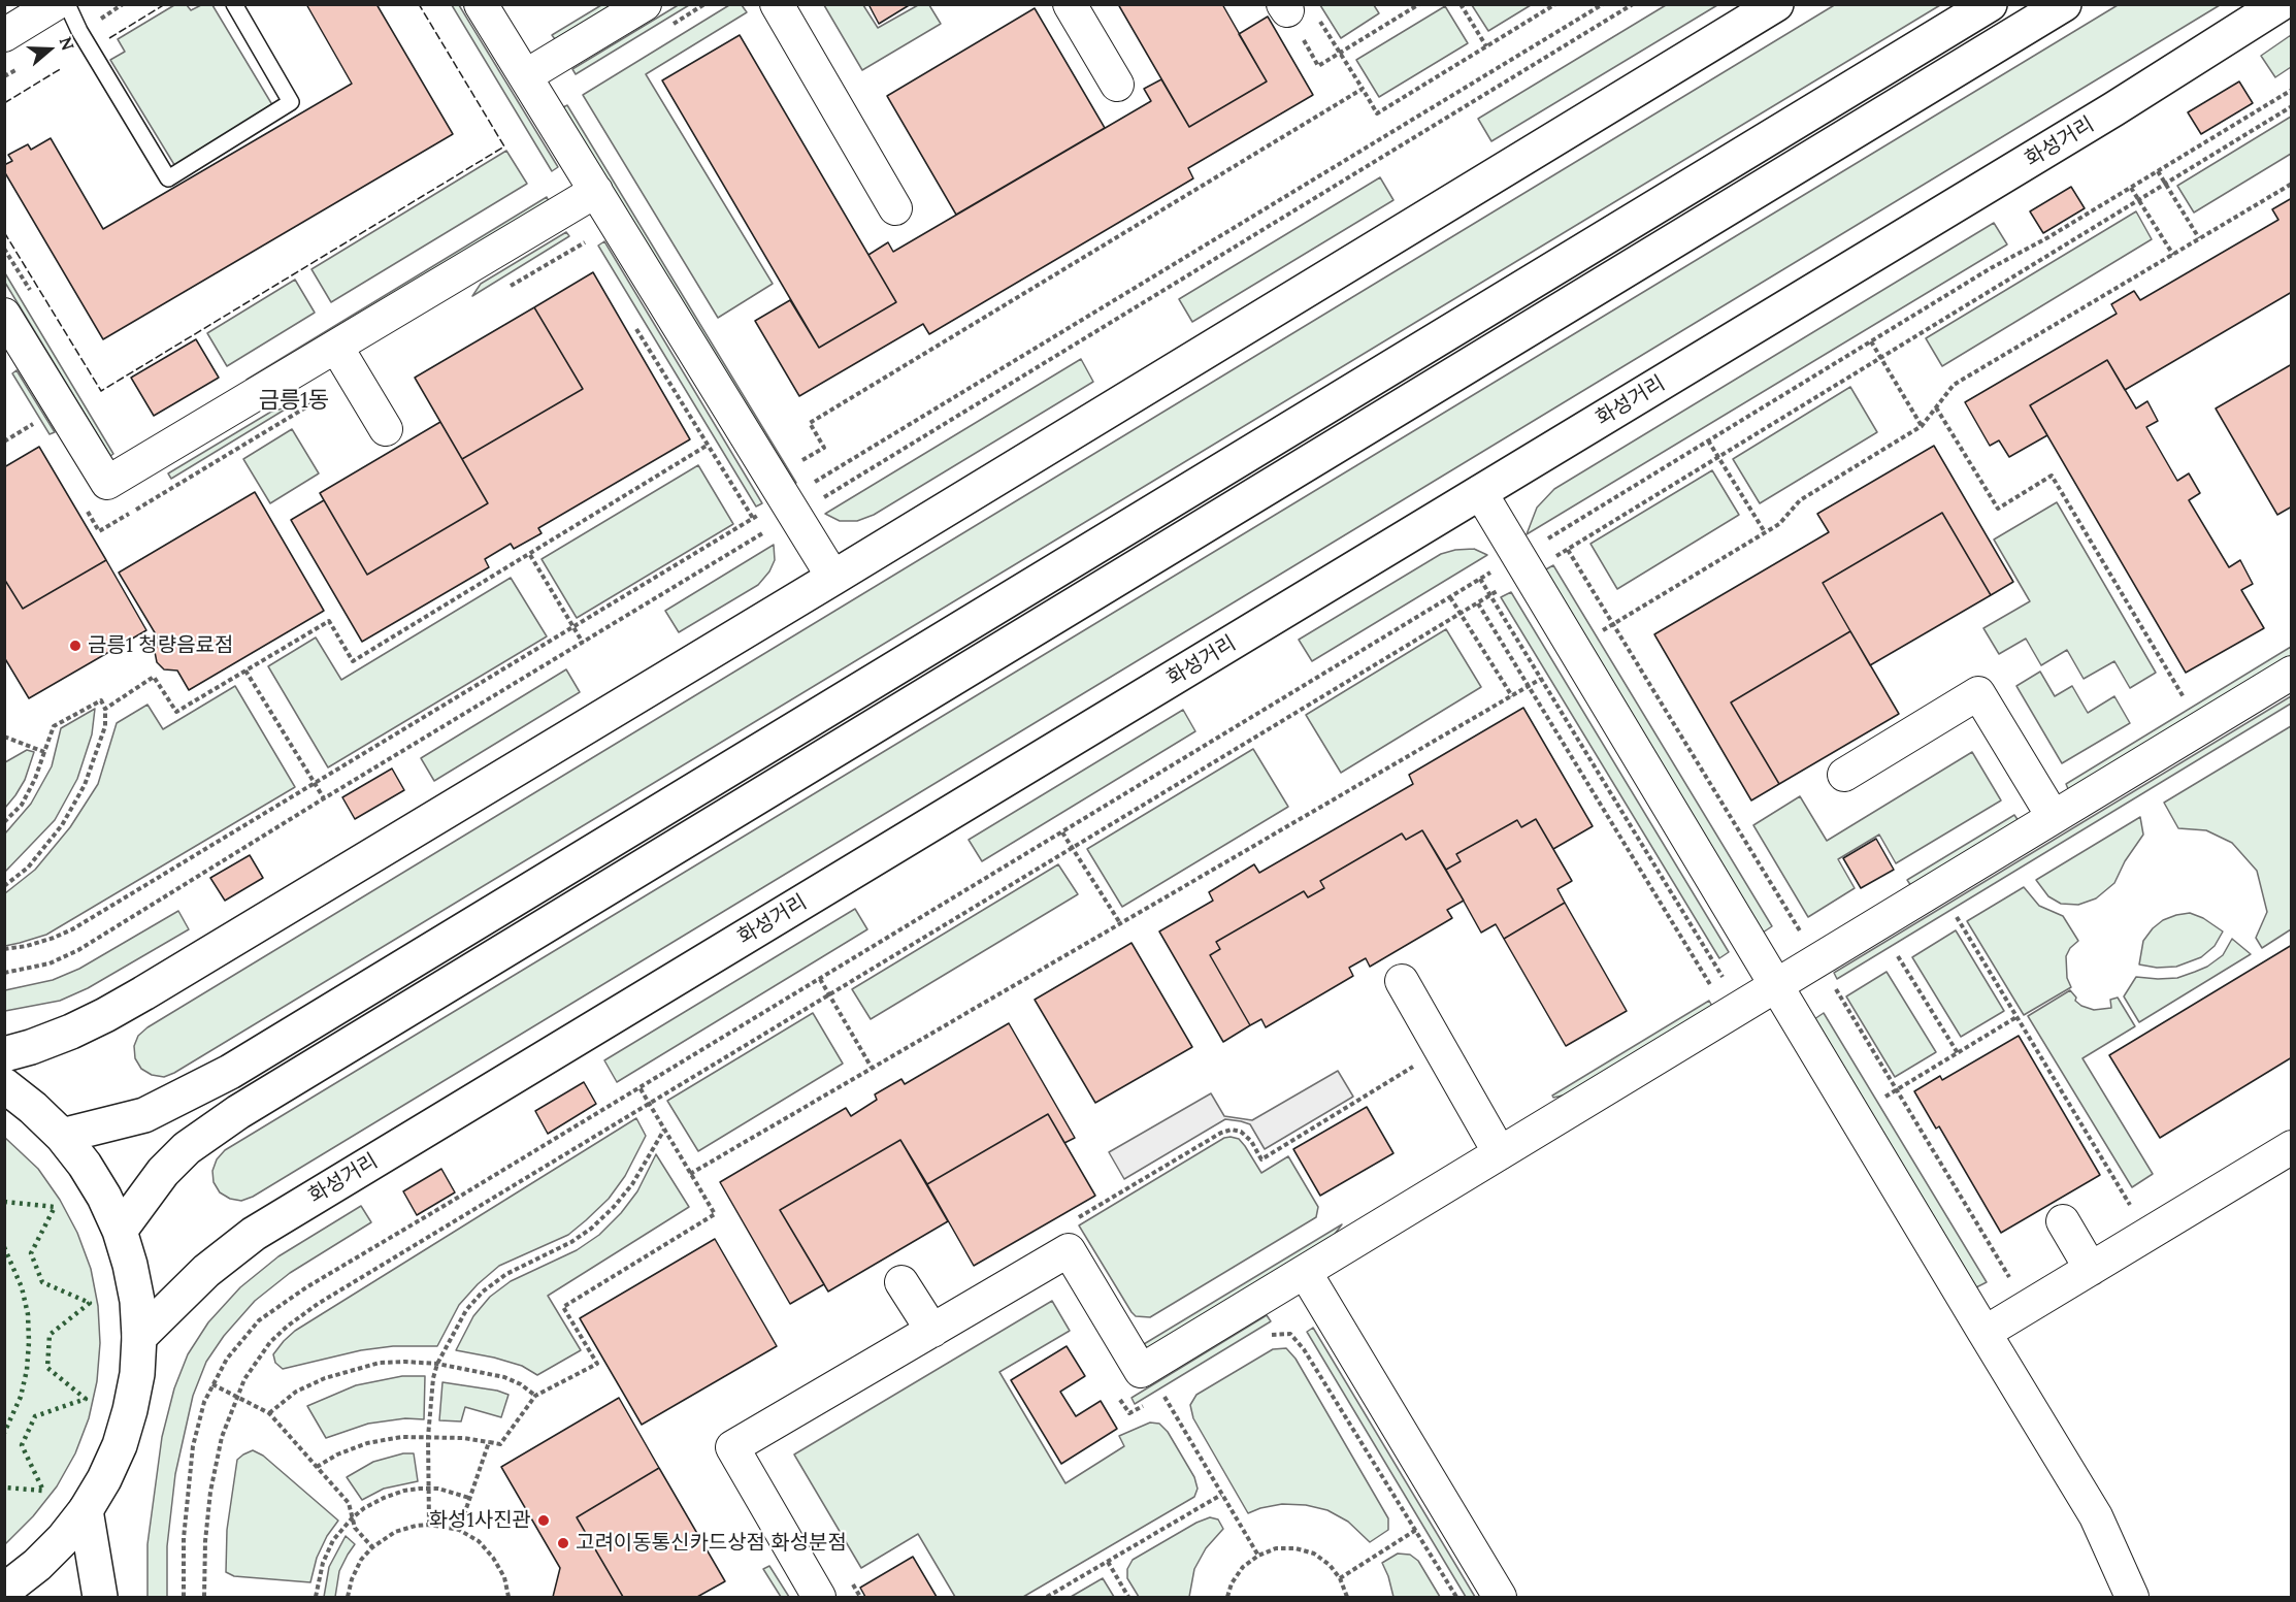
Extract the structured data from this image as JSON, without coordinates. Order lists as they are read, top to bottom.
{
  "streets": {
    "main road": ["화성거리"]
  },
  "districts": ["금릉1동"],
  "places": ["금릉1 청량음료점", "화성1사진관", "고려이동통신카드상점 화성분점"],
  "north": "right"
}
